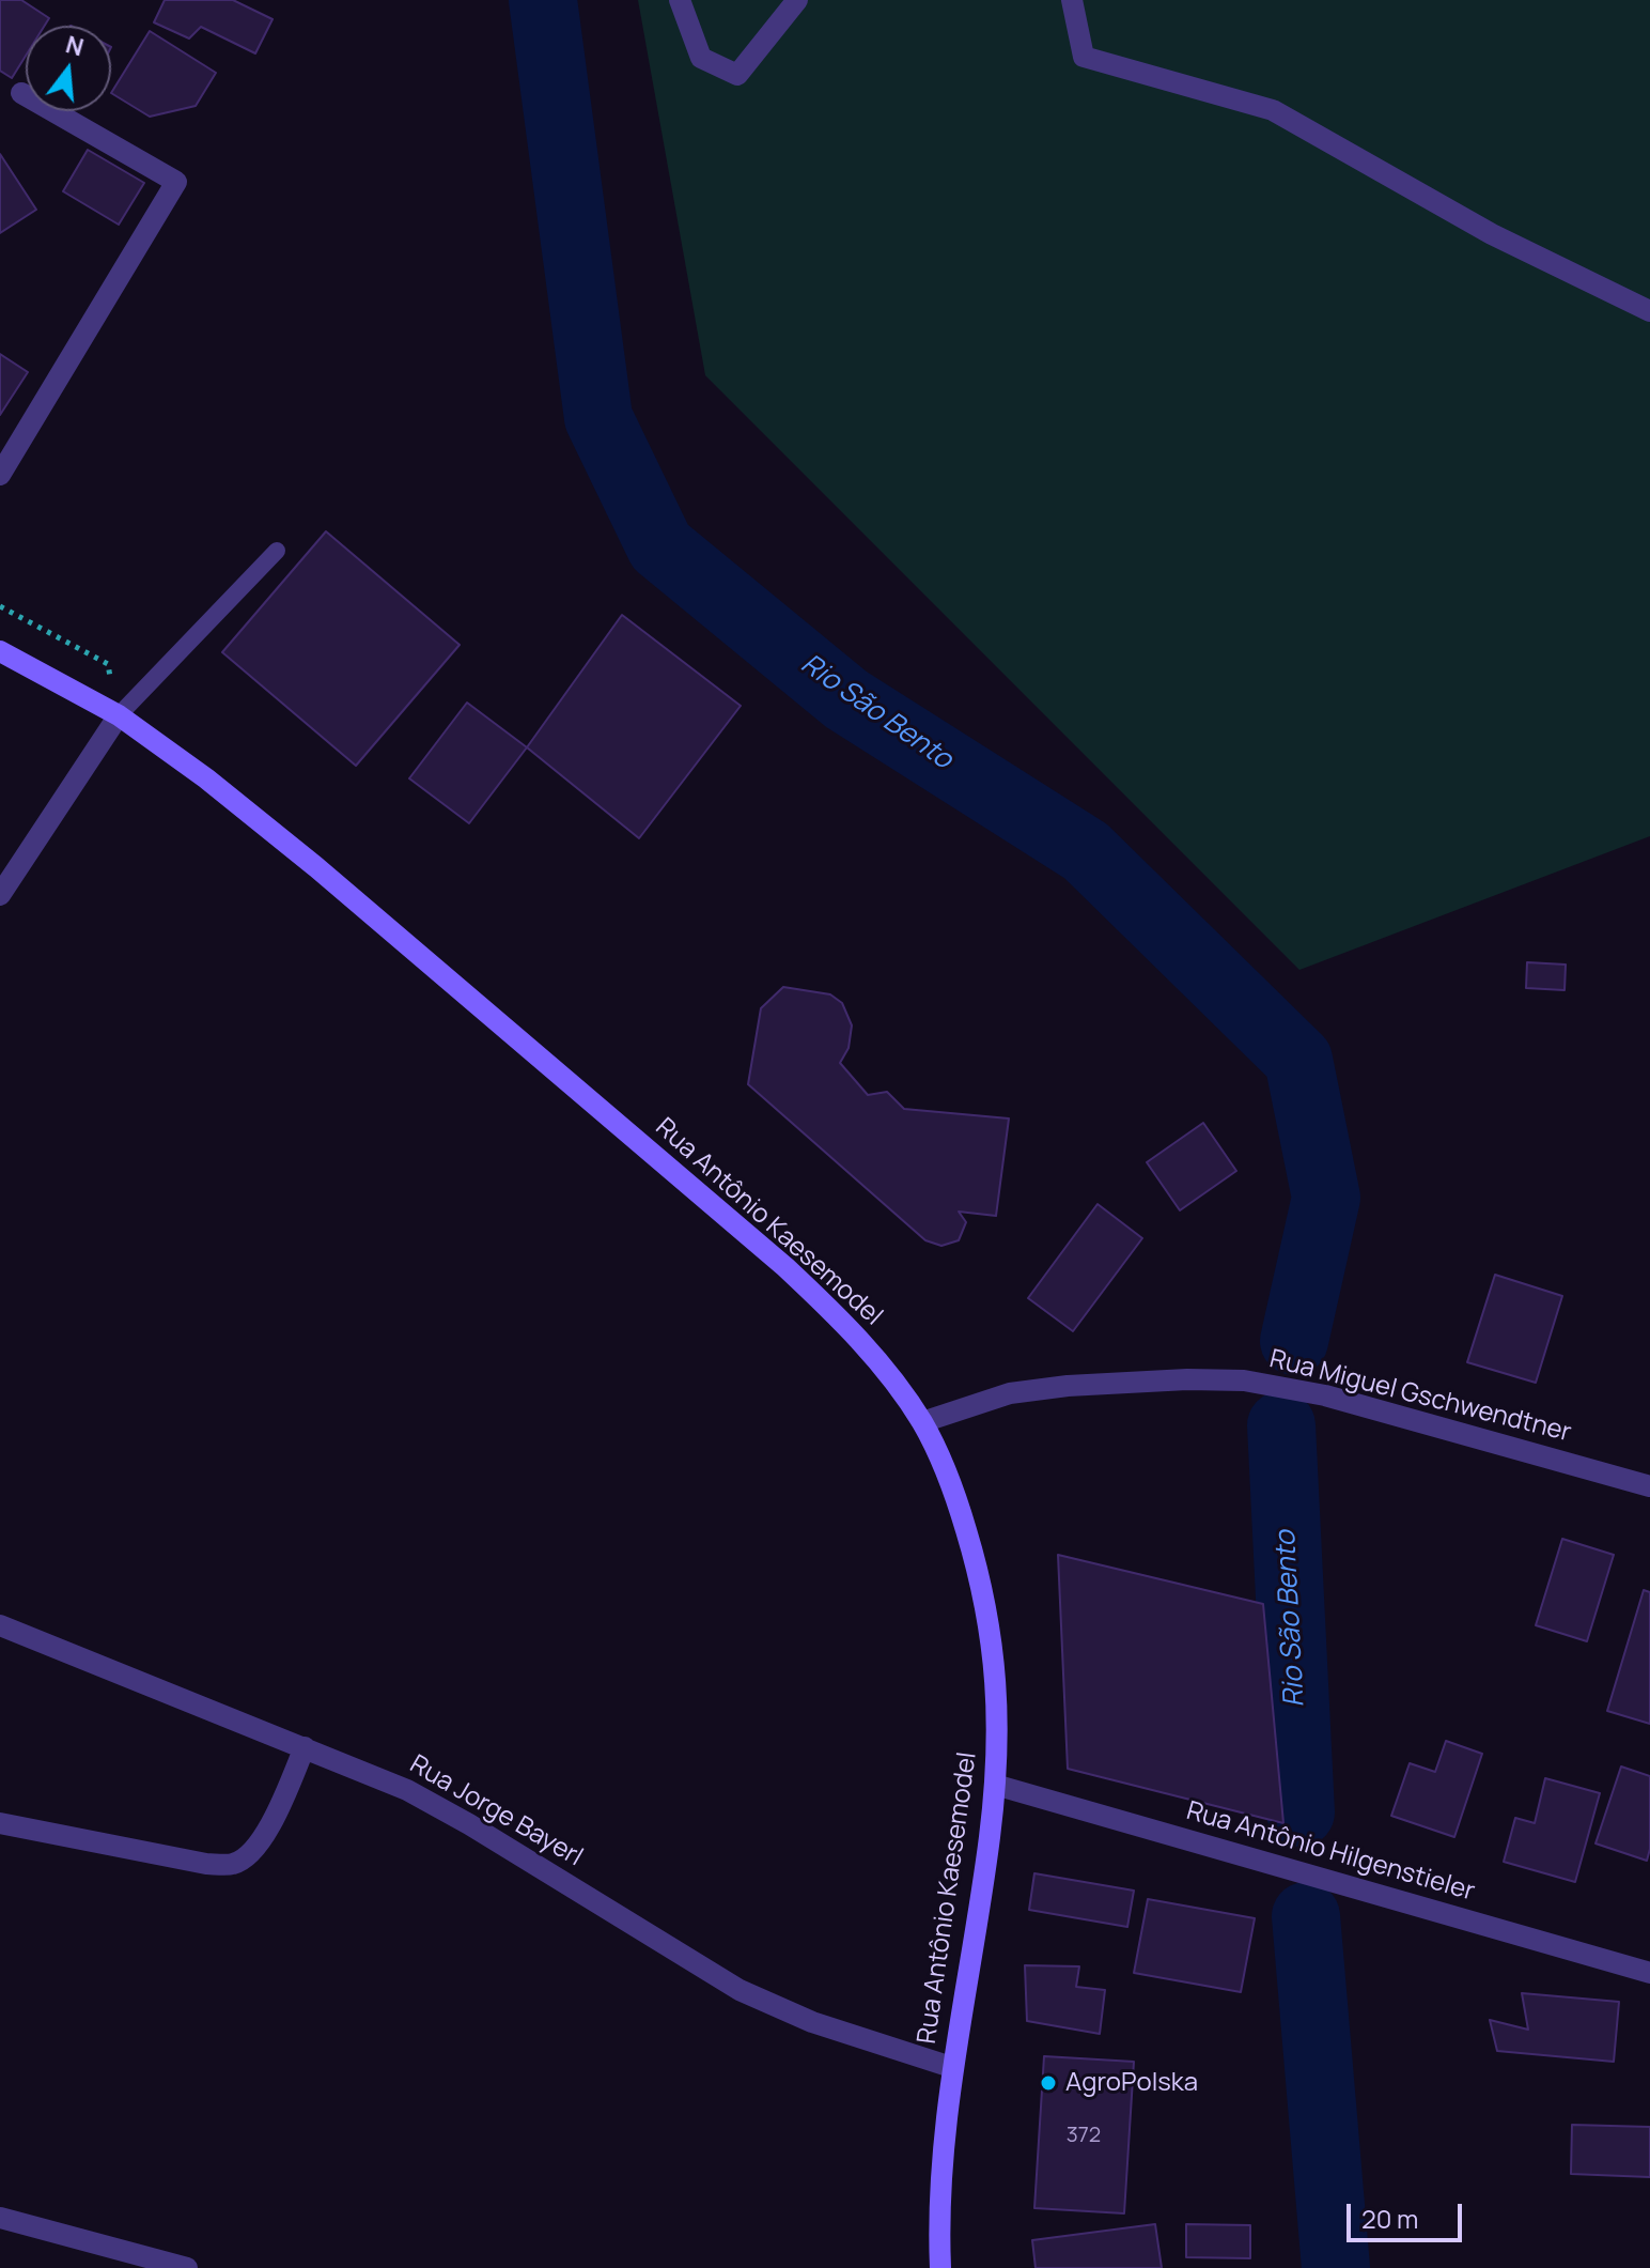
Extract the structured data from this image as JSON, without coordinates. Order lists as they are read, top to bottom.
{
  "streets": {
    "main road": ["Rua Antônio Kaesemodel"],
    "street": ["Rua Miguel Gschwendtner", "Rua Jorge Bayerl", "Rua Antônio Hilgenstieler"]
  },
  "crossings": [
    ["Rua Antônio Kaesemodel", "Rua Miguel Gschwendtner"],
    ["Rua Antônio Kaesemodel", "Rua Jorge Bayerl"],
    ["Rua Antônio Kaesemodel", "Rua Antônio Hilgenstieler"]
  ],
  "water": ["Rio São Bento"],
  "places": ["AgroPolska"],
  "house_numbers": ["372"],
  "scale_bar": "20 m",
  "north": "top"
}
